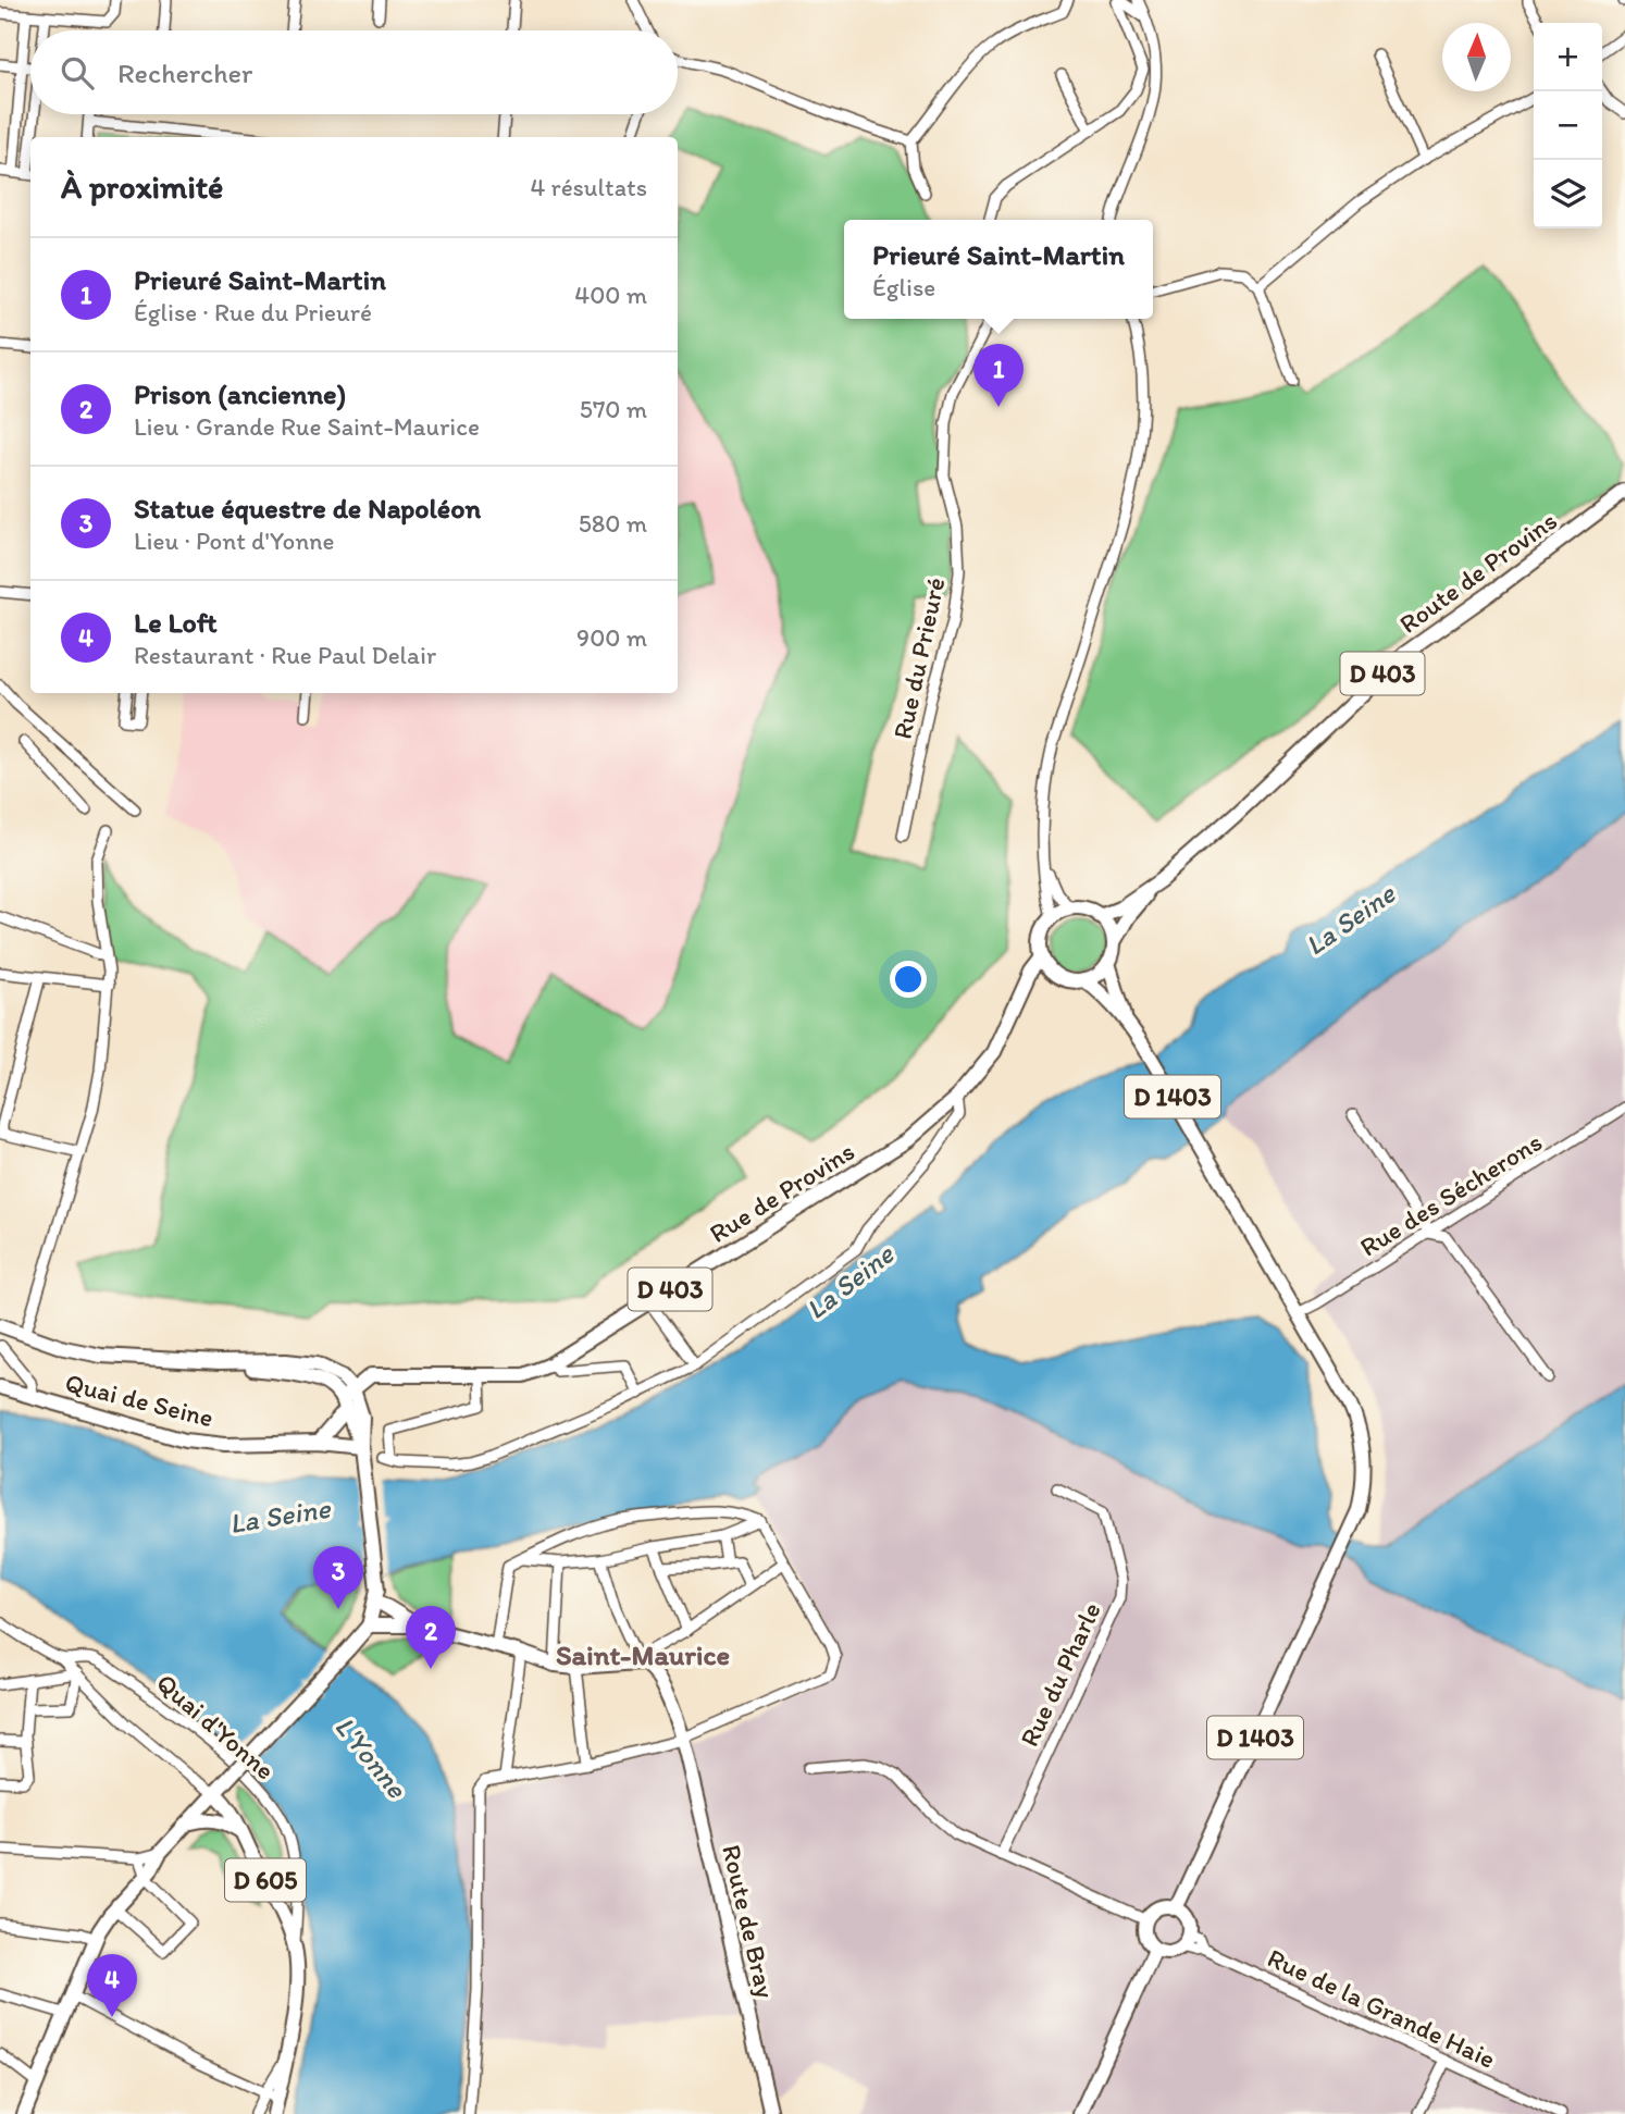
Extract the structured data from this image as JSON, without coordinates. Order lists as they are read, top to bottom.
{
  "streets": {
    "main road": [
      "Route de Provins",
      "D 403",
      "D 1403",
      "Rue de Provins",
      "Quai de Seine",
      "D 605",
      "Route de Bray"
    ],
    "street": [
      "Rue du Prieuré",
      "Rue des Sécherons",
      "Rue du Pharle",
      "Quai d'Yonne",
      "Rue de la Grande Haie"
    ]
  },
  "crossings": [
    ["Route de Provins", "D 403"],
    ["D 403", "D 1403"],
    ["D 403", "Rue de Provins"],
    ["D 1403", "Rue de Provins"],
    ["D 1403", "Rue des Sécherons"],
    ["D 1403", "Rue de la Grande Haie"],
    ["Rue de Provins", "Quai de Seine"],
    ["Quai d'Yonne", "D 605"]
  ],
  "districts": ["Saint-Maurice"],
  "water": ["La Seine", "L'Yonne"],
  "north": "top",
  "page": {
    "map_buttons": ["+", "−"],
    "search": "Rechercher",
    "heading": ["À proximité", "4 résultats"],
    "popup": ["Prieuré Saint-Martin", "Église"],
    "list": [
      {
        "mark": "1",
        "name": "Prieuré Saint-Martin",
        "note": "Église · Rue du Prieuré",
        "value": "400 m"
      },
      {
        "mark": "2",
        "name": "Prison (ancienne)",
        "note": "Lieu · Grande Rue Saint-Maurice",
        "value": "570 m"
      },
      {
        "mark": "3",
        "name": "Statue équestre de Napoléon",
        "note": "Lieu · Pont d'Yonne",
        "value": "580 m"
      },
      {
        "mark": "4",
        "name": "Le Loft",
        "note": "Restaurant · Rue Paul Delair",
        "value": "900 m"
      }
    ],
    "pins": [
      "1",
      "3",
      "2",
      "4"
    ]
  }
}
